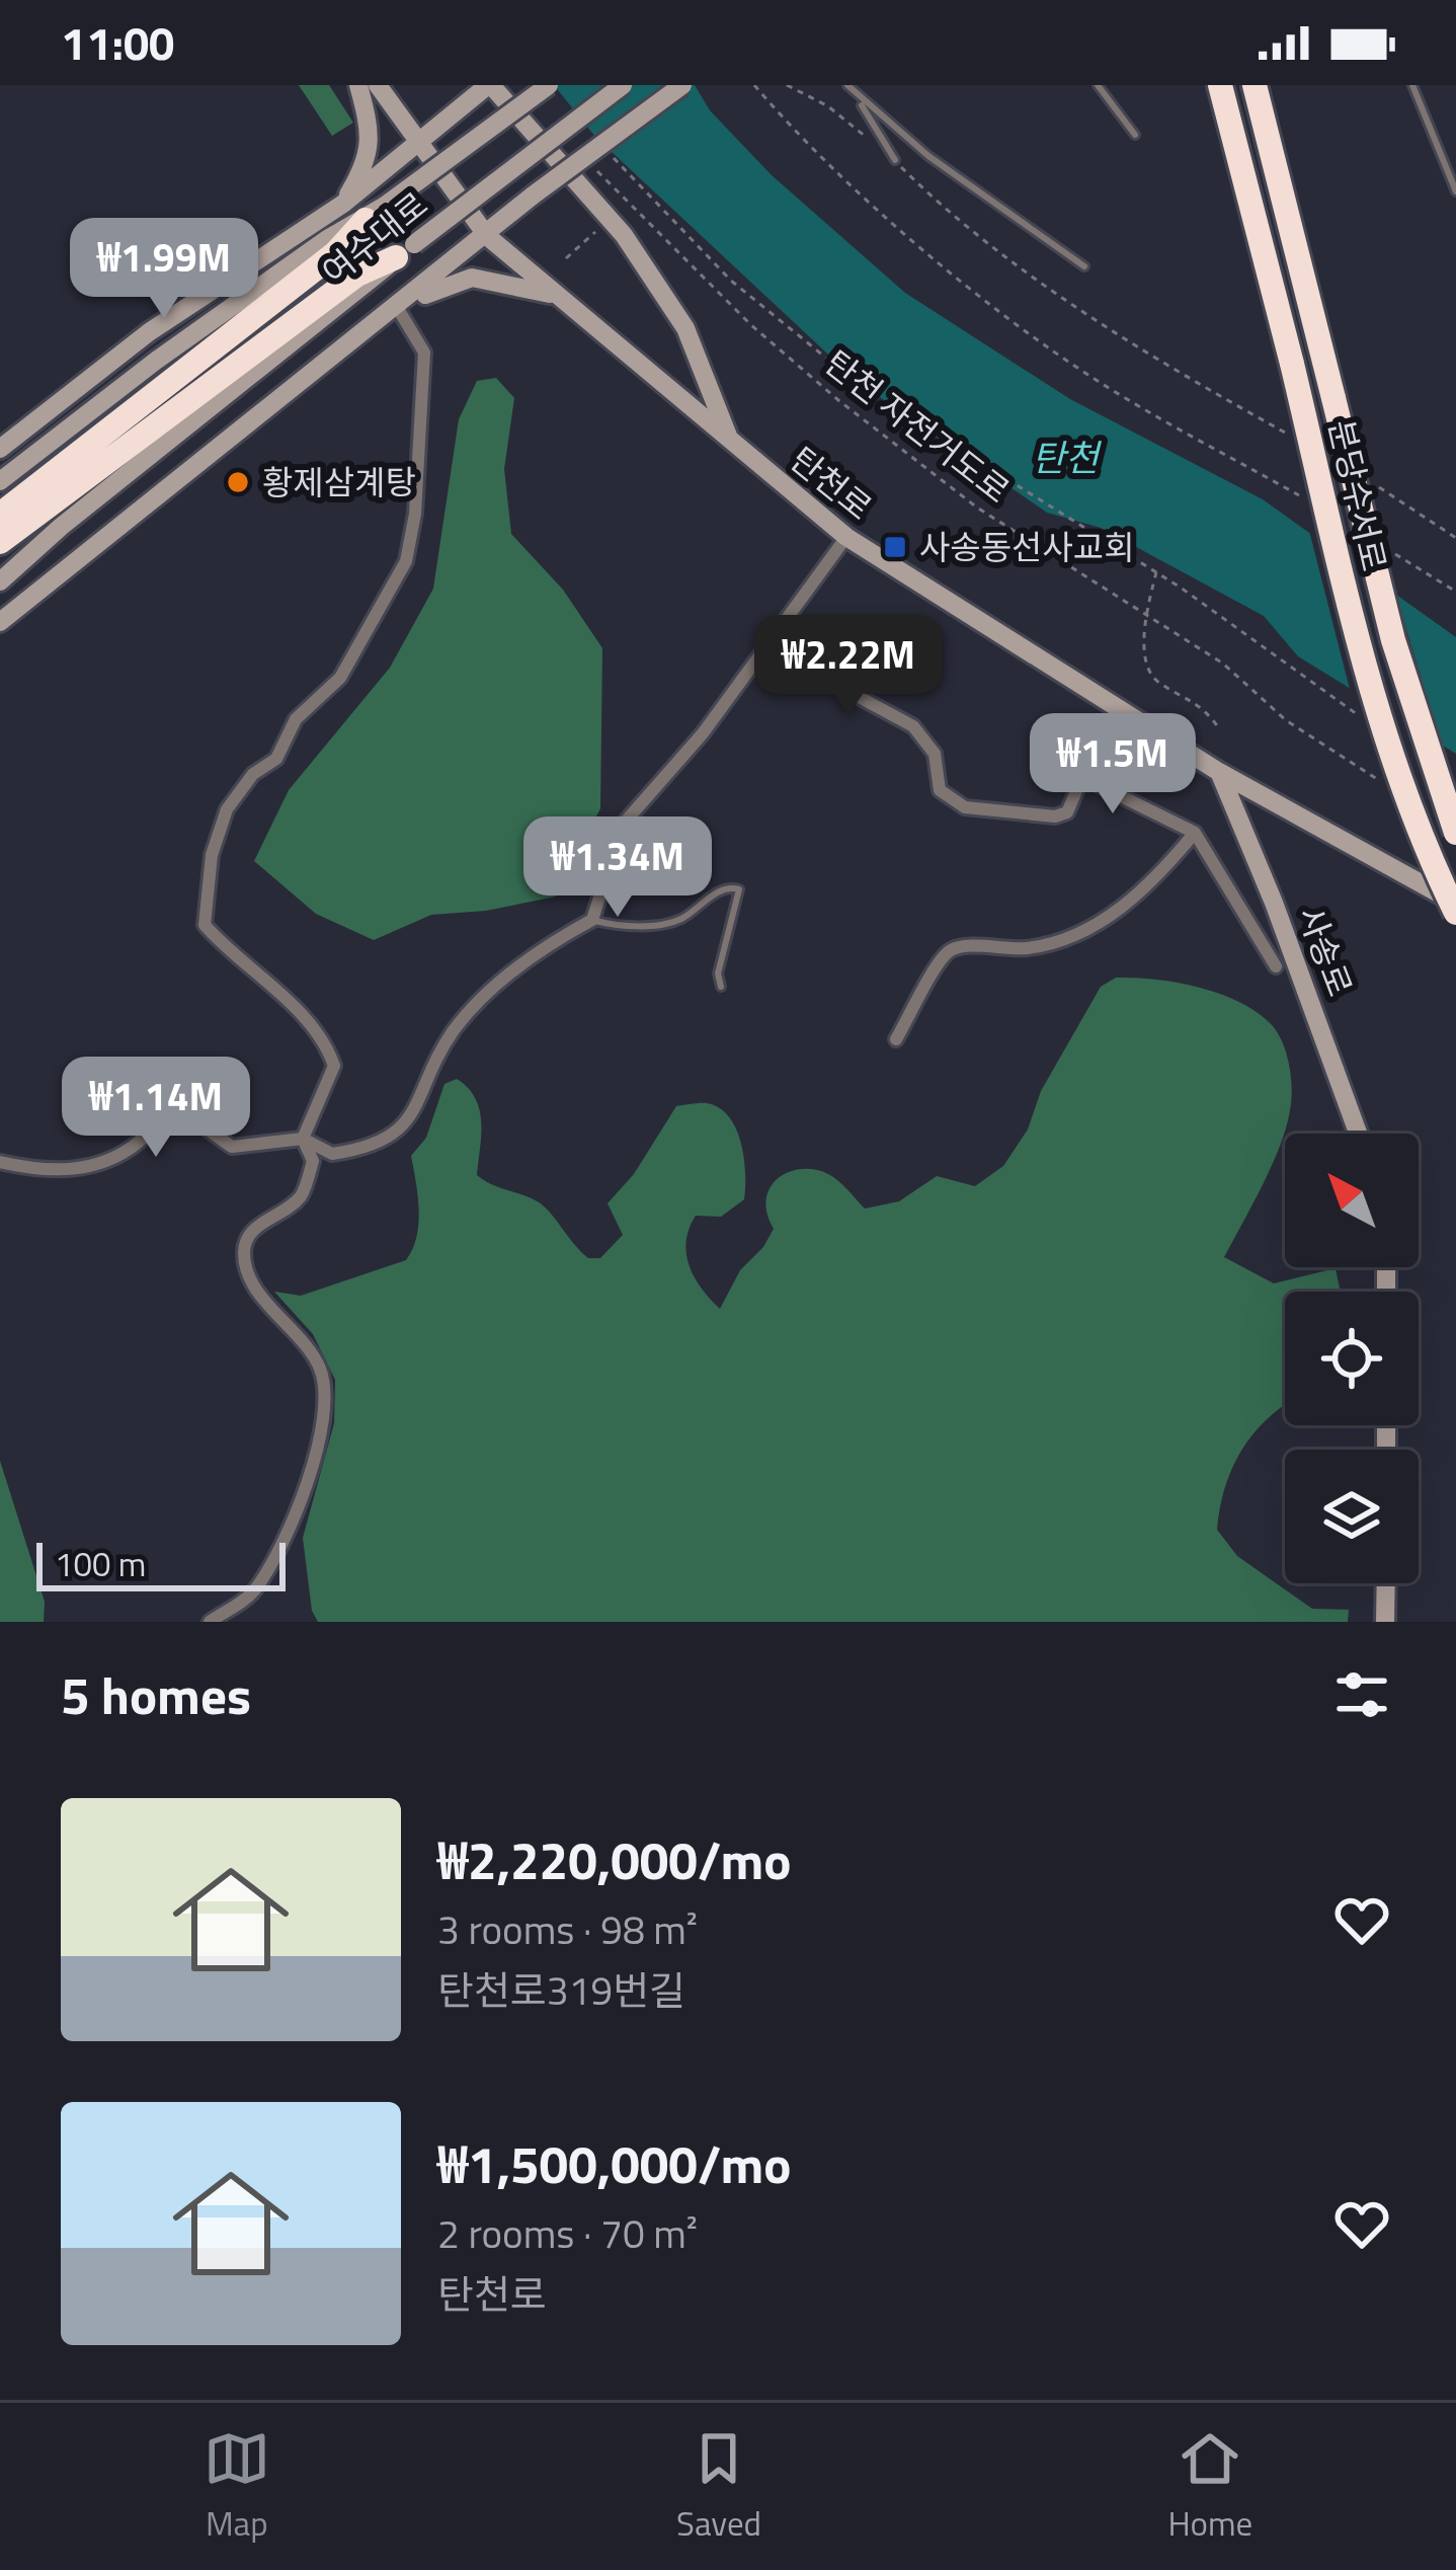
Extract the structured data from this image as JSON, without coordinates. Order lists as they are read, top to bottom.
{
  "streets": {
    "highway": ["분당수서로"],
    "main road": ["여수대로", "탄천로", "사송로"],
    "path": ["탄천 자전거도로"]
  },
  "crossings": [
    ["탄천로", "사송로"]
  ],
  "water": ["탄천"],
  "places": {
    "other": ["황제삼계탕"],
    "transit": ["사송동선사교회"]
  },
  "scale_bar": "100 m",
  "north": "top left",
  "page": {
    "status": "11:00",
    "price": [
      "₩1.99M",
      "₩2.22M",
      "₩1.5M",
      "₩1.34M",
      "₩1.14M"
    ],
    "scale": "100 m",
    "heading": "5 homes",
    "list": [
      {
        "name": "₩2,220,000/mo",
        "note": "3 rooms · 98 m² · 탄천로319번길"
      },
      {
        "name": "₩1,500,000/mo",
        "note": "2 rooms · 70 m² · 탄천로"
      }
    ],
    "tabs": ["Map", "Saved", "Home"]
  }
}
